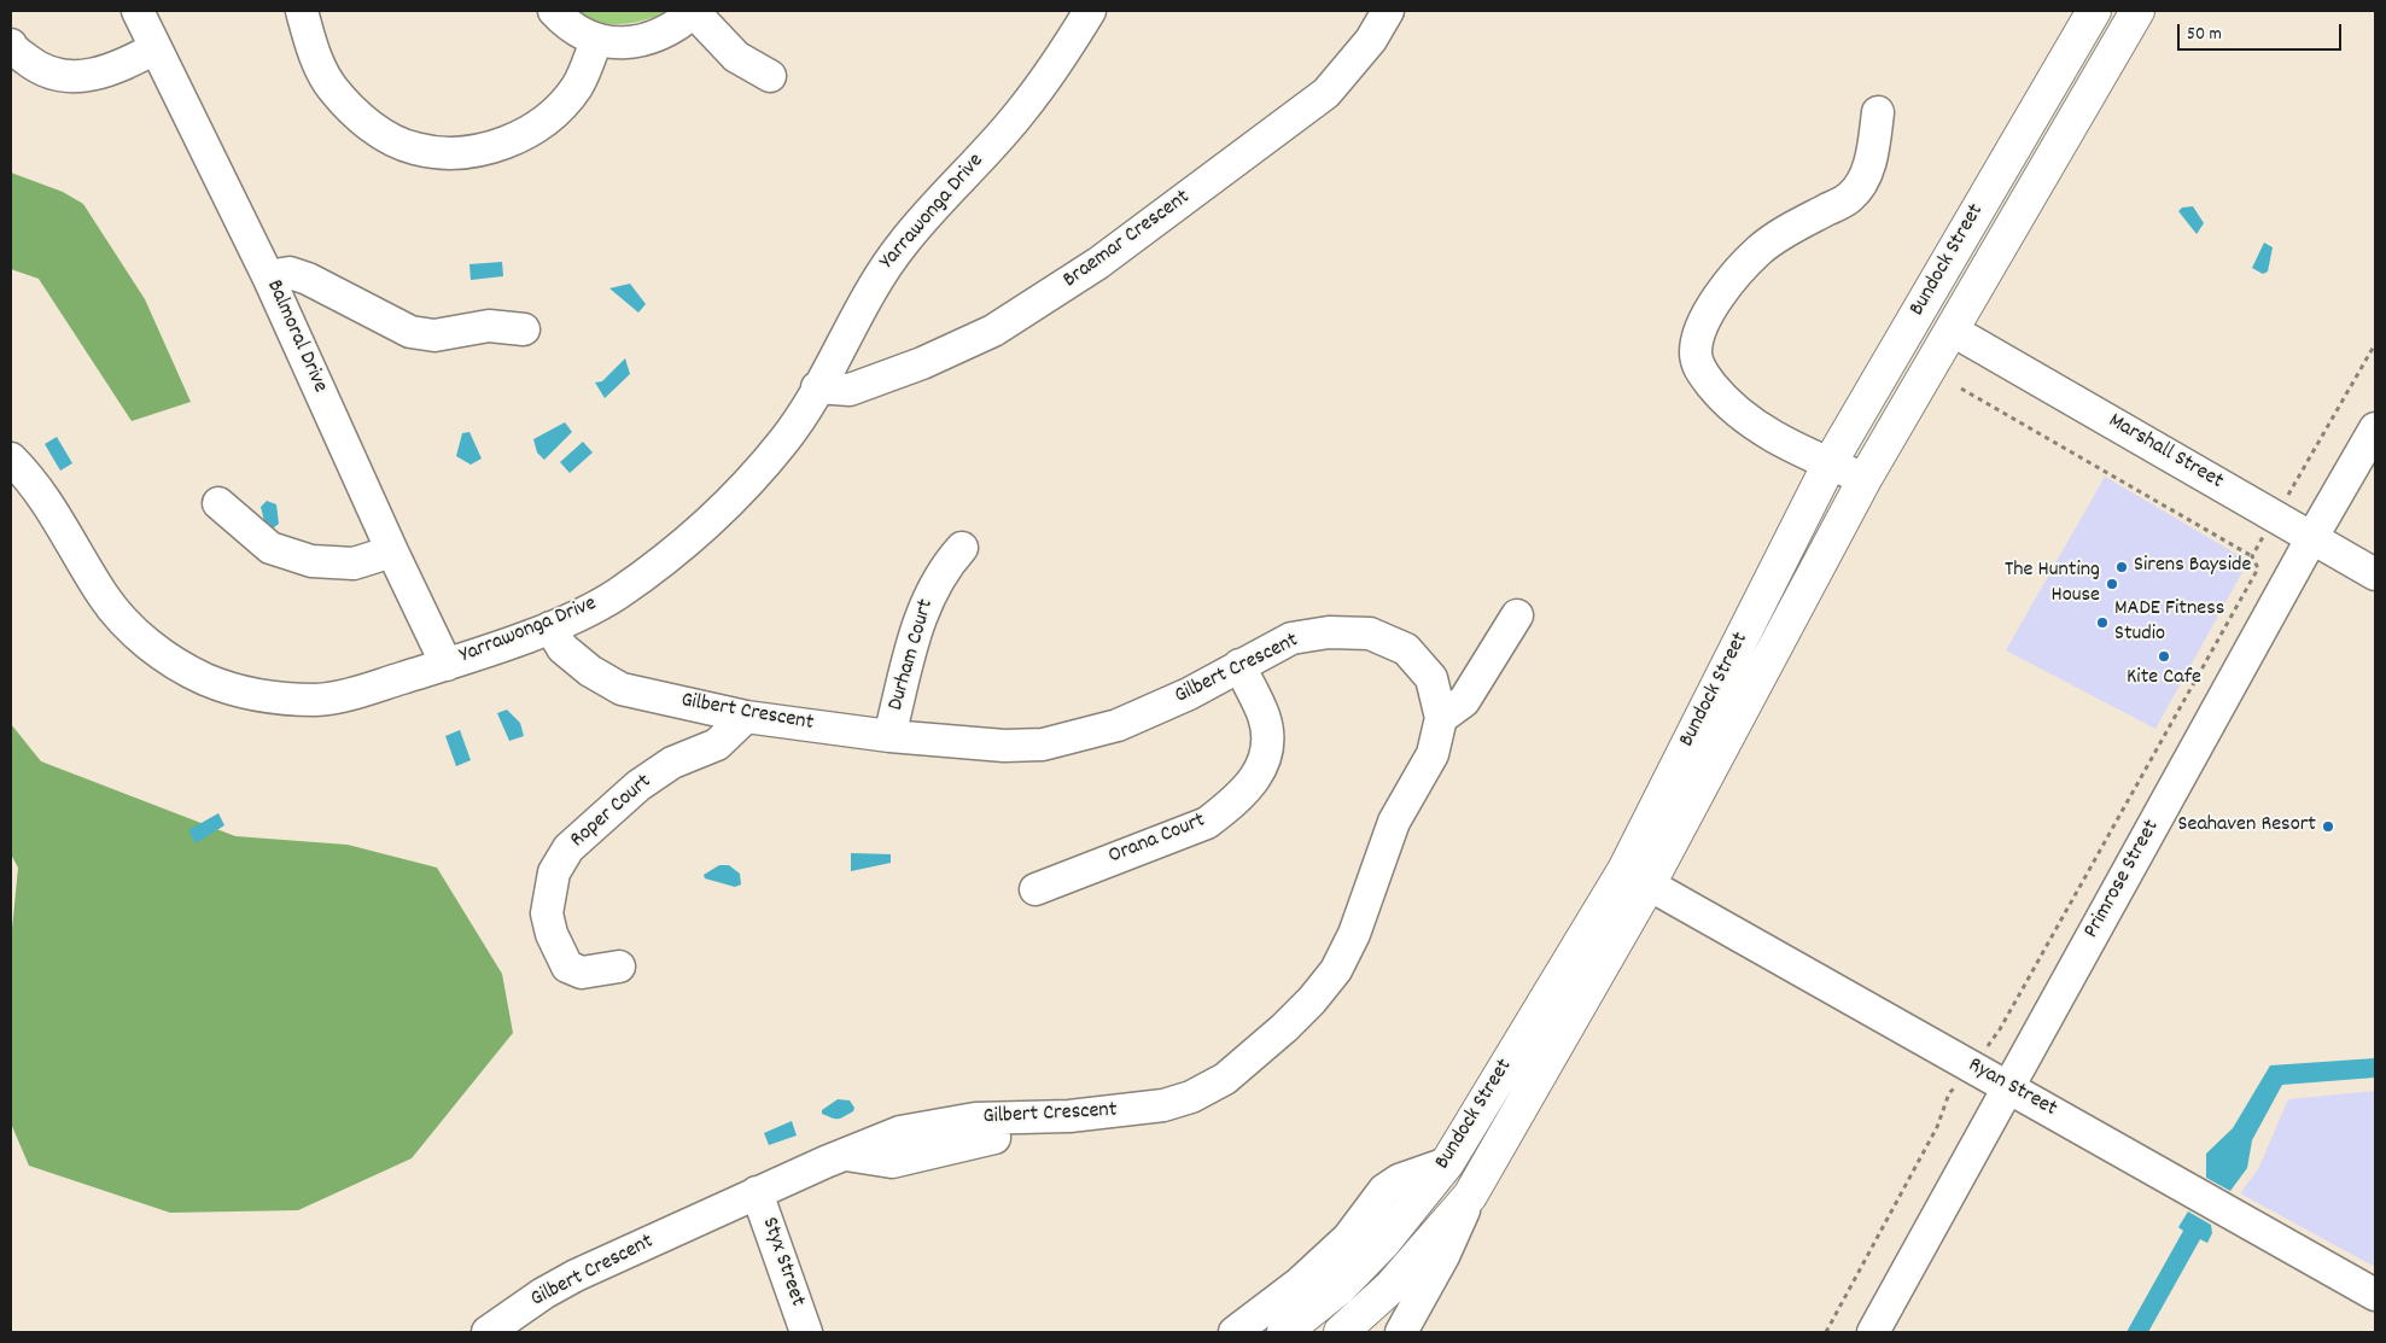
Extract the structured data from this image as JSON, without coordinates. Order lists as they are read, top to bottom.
{
  "streets": {
    "main road": ["Bundock Street"],
    "street": [
      "Yarrawonga Drive",
      "Braemar Crescent",
      "Balmoral Drive",
      "Marshall Street",
      "Durham Court",
      "Gilbert Crescent",
      "Roper Court",
      "Orana Court",
      "Primrose Street",
      "Ryan Street",
      "Styx Street"
    ]
  },
  "crossings": [
    ["Yarrawonga Drive", "Braemar Crescent"],
    ["Yarrawonga Drive", "Balmoral Drive"],
    ["Yarrawonga Drive", "Gilbert Crescent"],
    ["Bundock Street", "Marshall Street"],
    ["Bundock Street", "Ryan Street"],
    ["Marshall Street", "Primrose Street"],
    ["Durham Court", "Gilbert Crescent"],
    ["Gilbert Crescent", "Roper Court"],
    ["Gilbert Crescent", "Orana Court"],
    ["Gilbert Crescent", "Styx Street"],
    ["Primrose Street", "Ryan Street"]
  ],
  "places": [
    "Sirens Bayside",
    "The Hunting House",
    "MADE Fitness Studio",
    "Kite Cafe",
    "Seahaven Resort"
  ],
  "scale_bar": "50 m"
}
